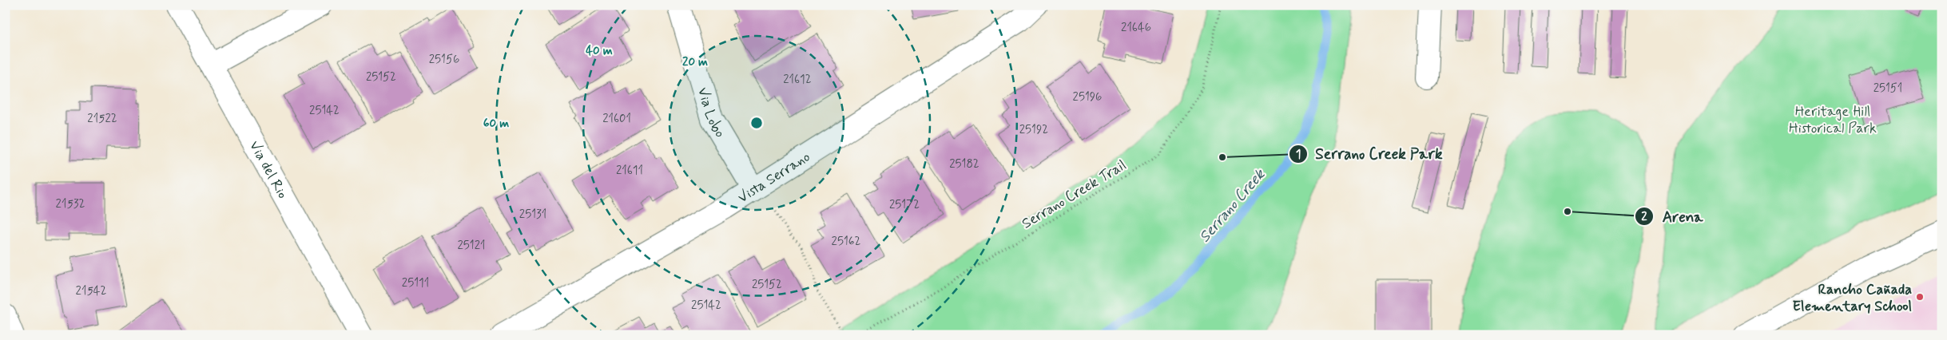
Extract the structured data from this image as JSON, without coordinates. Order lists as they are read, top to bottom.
{
  "streets": {
    "street": ["Via Lobo", "Via del Rio", "Vista Serrano"],
    "path": ["Serrano Creek Trail"]
  },
  "crossings": [
    ["Via Lobo", "Vista Serrano"]
  ],
  "water": ["Serrano Creek"],
  "parks": ["Heritage Hill Historical Park"],
  "places": ["Serrano Creek Park", "Arena", "Rancho Cañada Elementary School"],
  "house_numbers": [
    "21646",
    "25156",
    "25152",
    "21612",
    "25151",
    "25196",
    "25142",
    "21522",
    "21601",
    "25192",
    "25182",
    "21611",
    "21532",
    "25172",
    "25131",
    "25162",
    "25121",
    "25111",
    "25152",
    "21542",
    "25142"
  ],
  "rings": ["40 m", "20 m", "60 m"]
}
